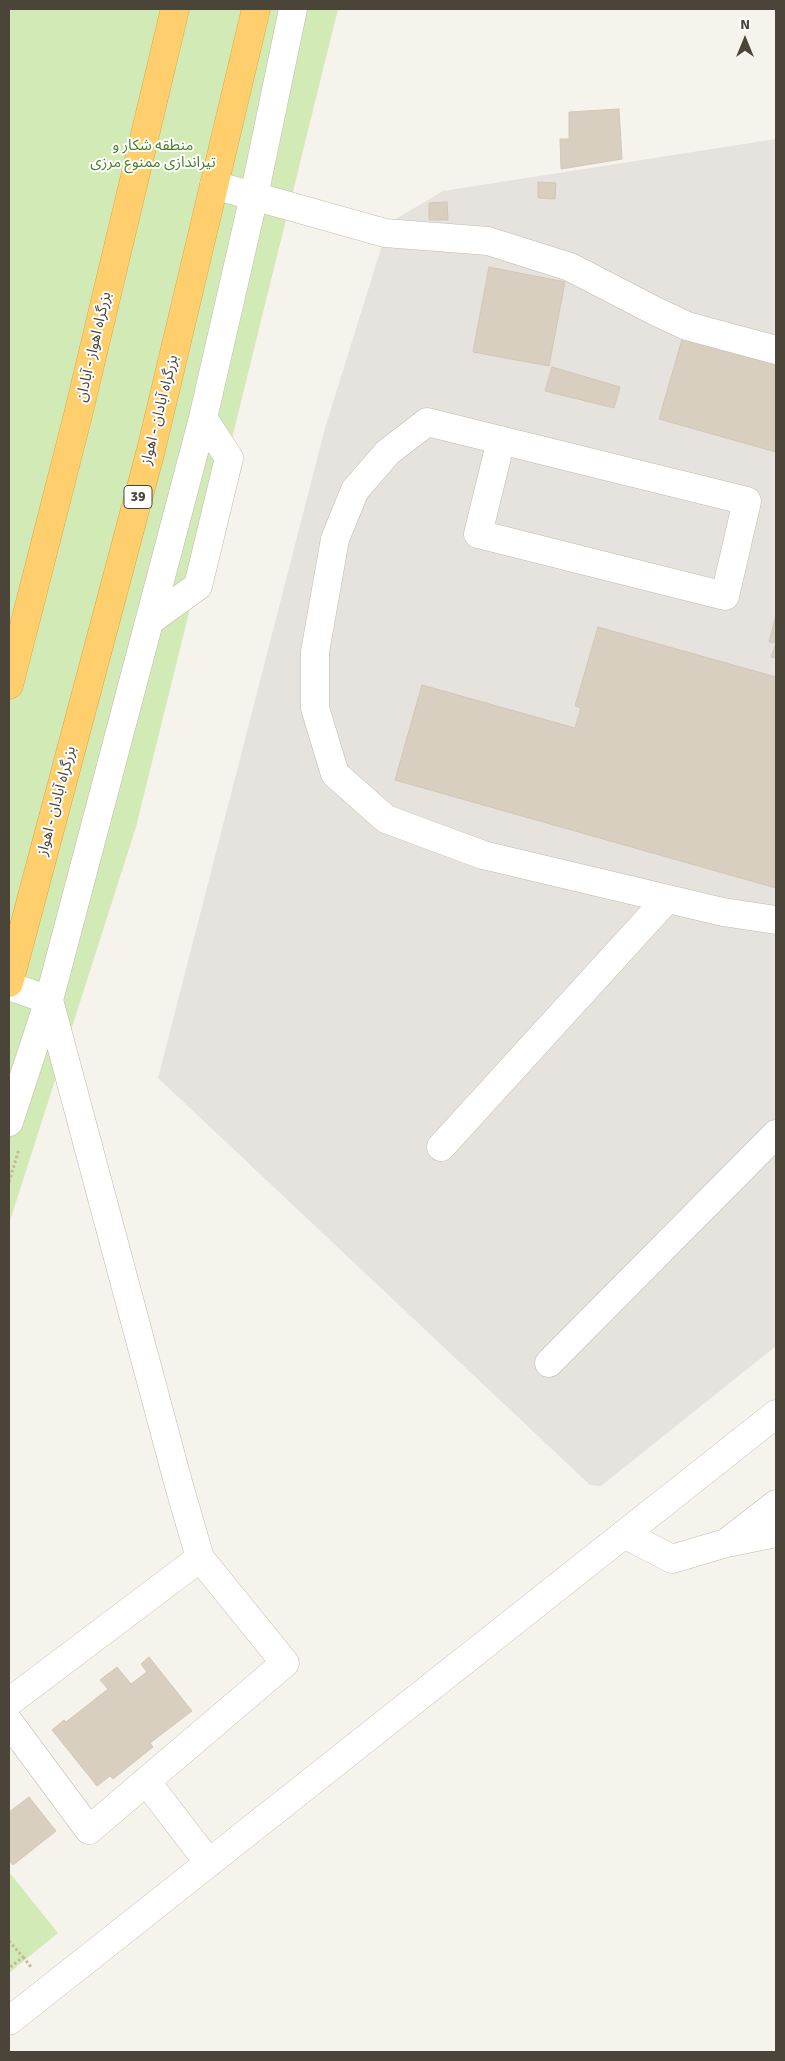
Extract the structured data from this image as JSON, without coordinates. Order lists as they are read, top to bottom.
{
  "streets": {
    "highway": ["بزرگراه اهواز - آبادان", "بزرگراه آبادان - اهواز", "39"]
  },
  "parks": ["منطقه شکار و تیراندازی ممنوع مرزی"],
  "north": "top"
}
